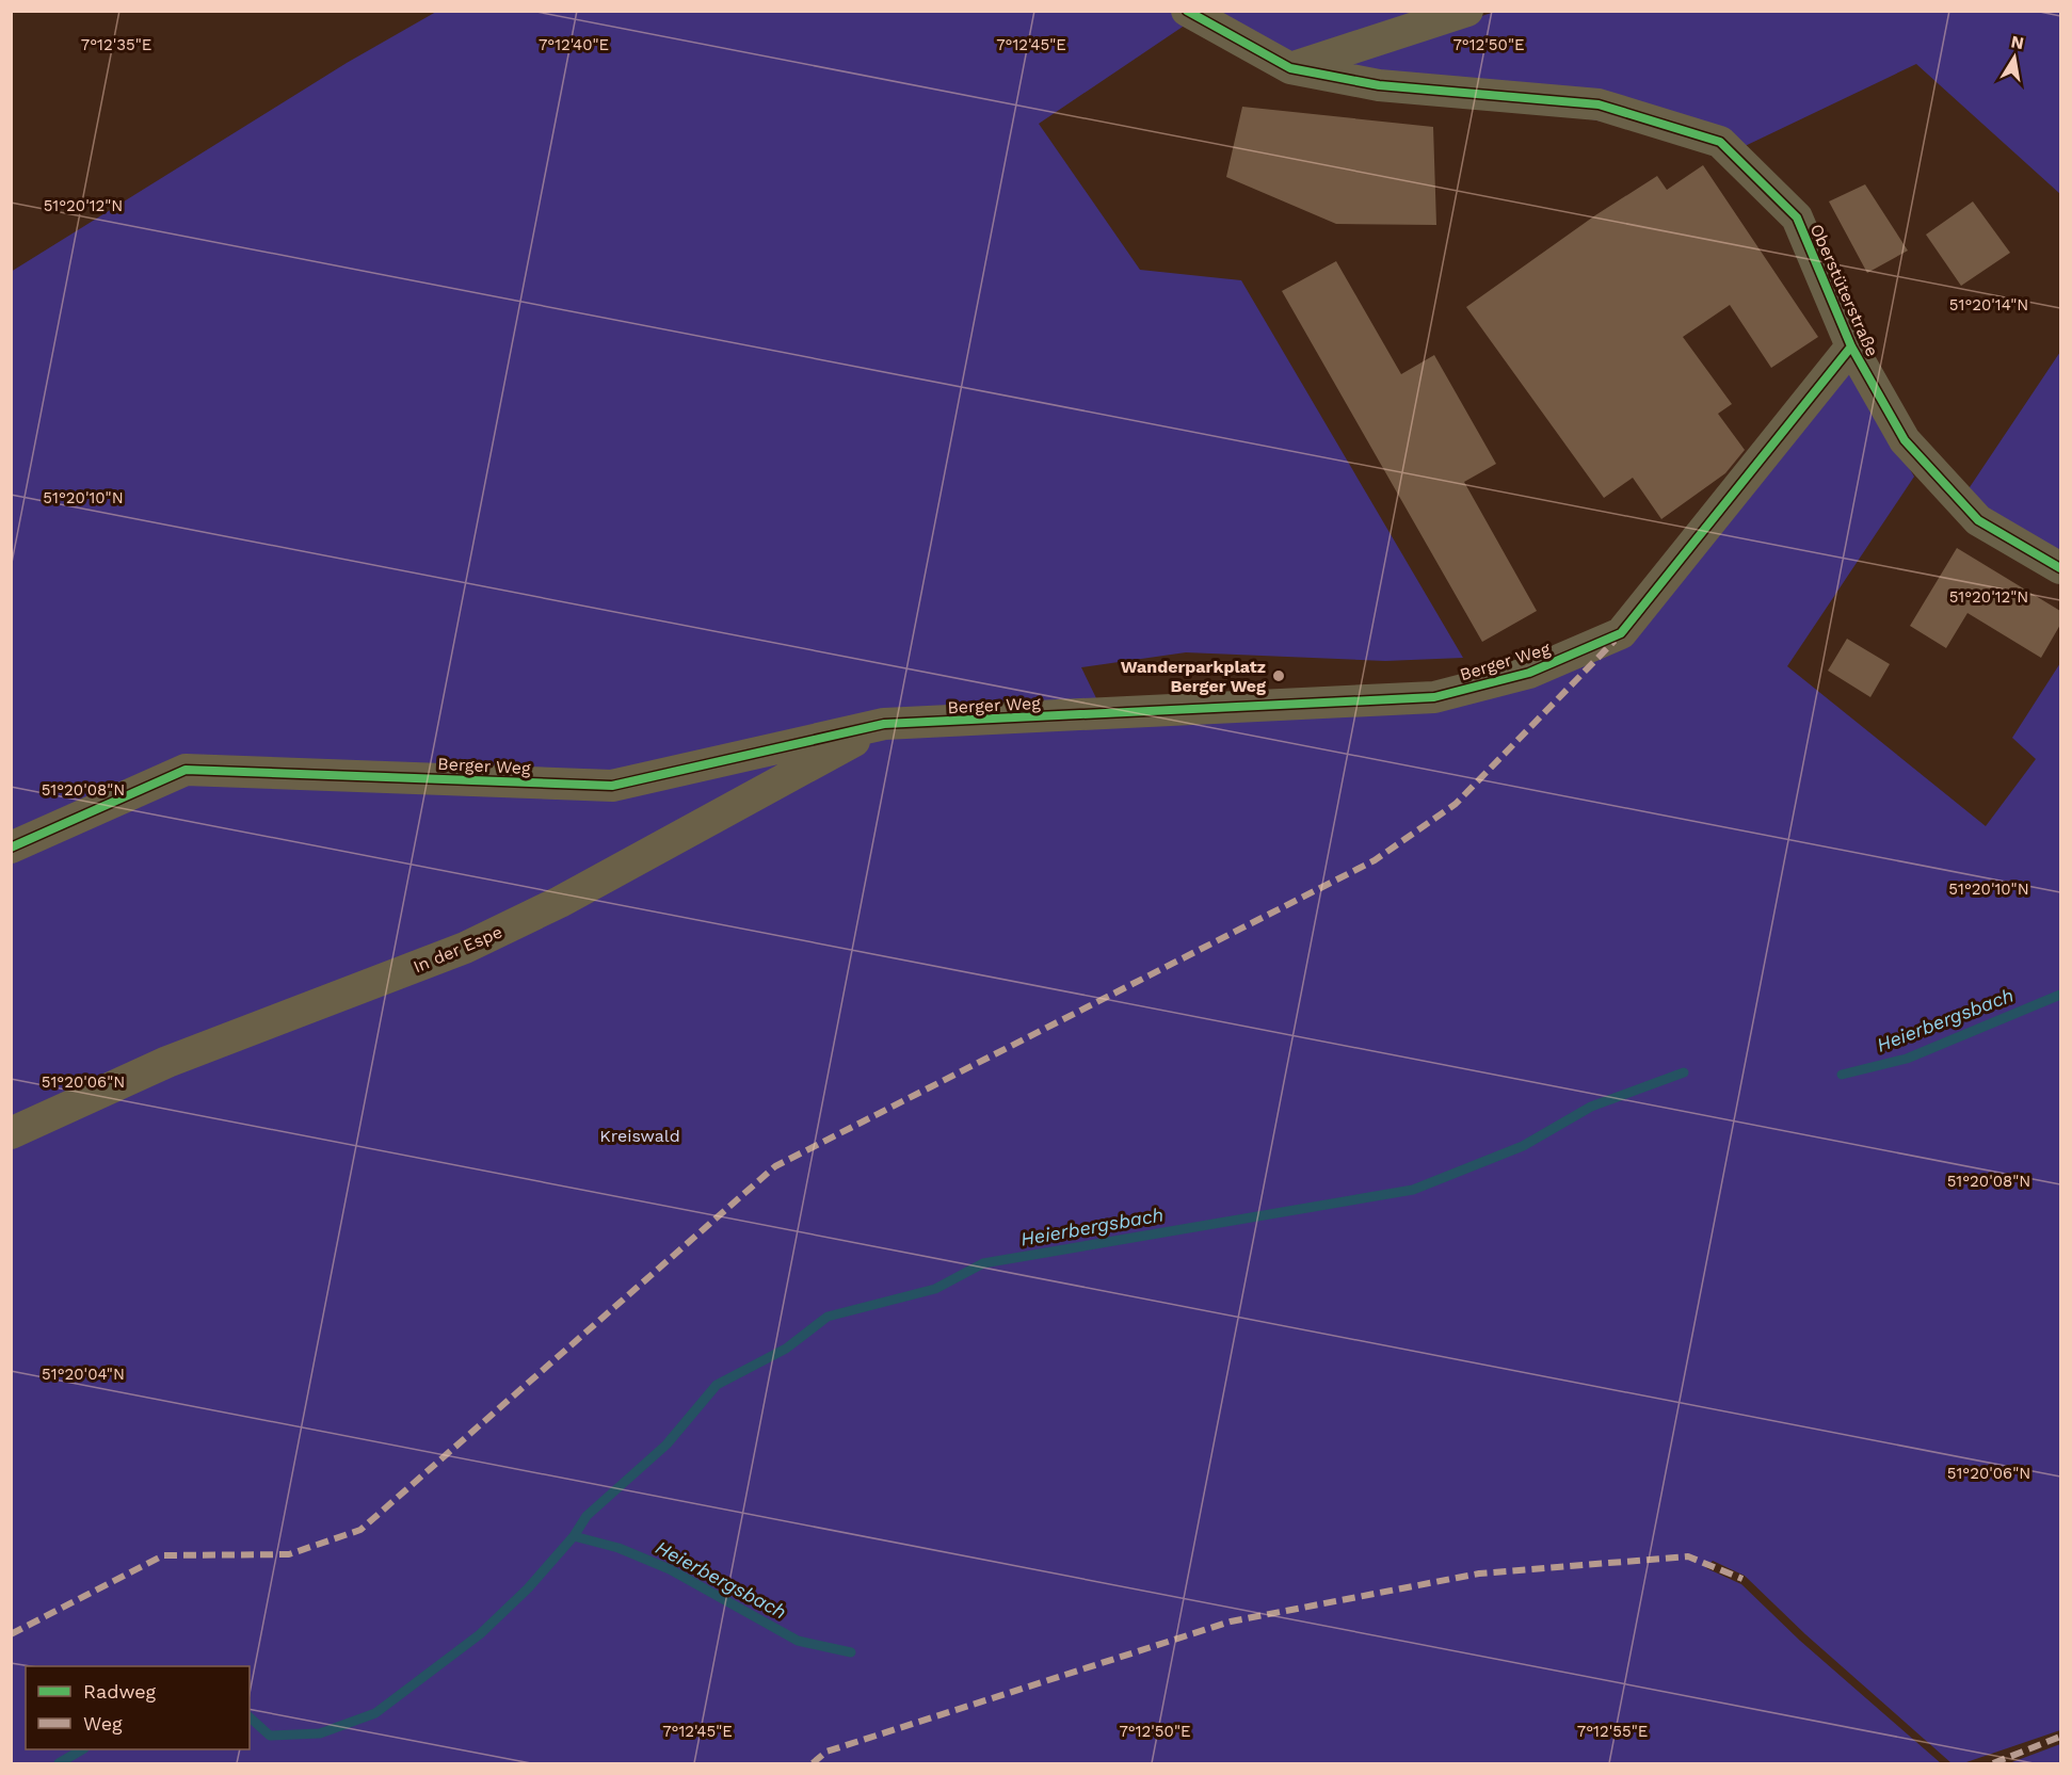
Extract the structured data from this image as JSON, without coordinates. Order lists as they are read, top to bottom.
{
  "streets": {
    "street": ["Oberstüterstraße", "Berger Weg", "In der Espe"]
  },
  "crossings": [
    ["Oberstüterstraße", "Berger Weg"],
    ["Berger Weg", "In der Espe"]
  ],
  "water": ["Heierbergsbach"],
  "parks": ["Kreiswald"],
  "places": ["Wanderparkplatz Berger Weg"],
  "legend": ["Radweg", "Weg"],
  "north": "top",
  "coordinates": [
    "7°12'35\"E",
    "7°12'40\"E",
    "7°12'45\"E",
    "7°12'50\"E",
    "51°20'12\"N",
    "51°20'14\"N",
    "51°20'10\"N",
    "51°20'08\"N",
    "51°20'06\"N",
    "51°20'04\"N",
    "7°12'55\"E"
  ]
}
